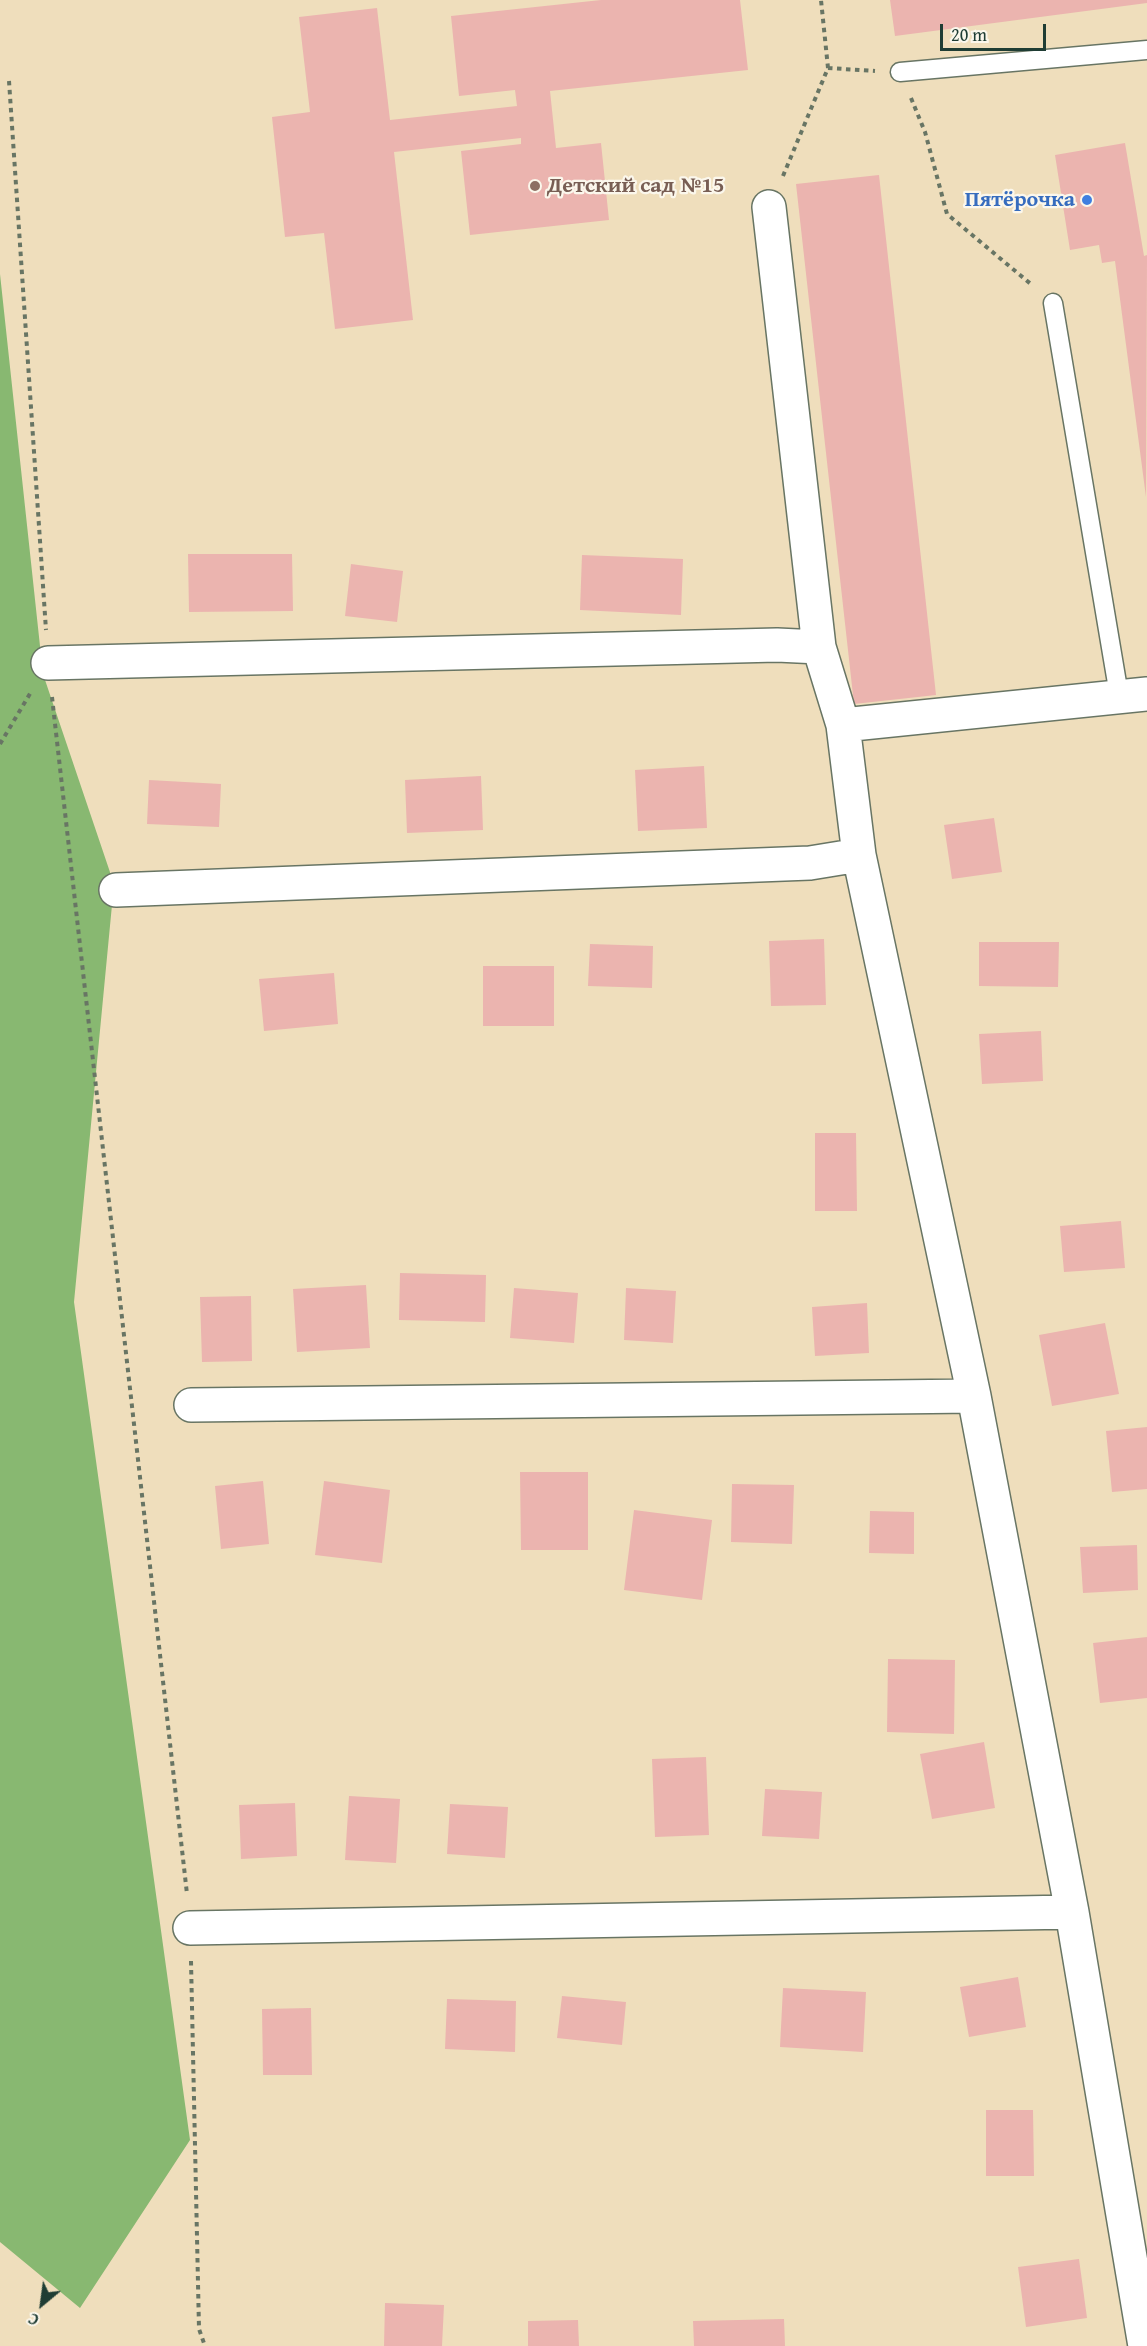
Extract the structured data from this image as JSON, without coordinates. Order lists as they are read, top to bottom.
{
  "places": ["Детский сад №15", "Пятёрочка"],
  "scale_bar": "20 m",
  "north": "bottom left"
}
